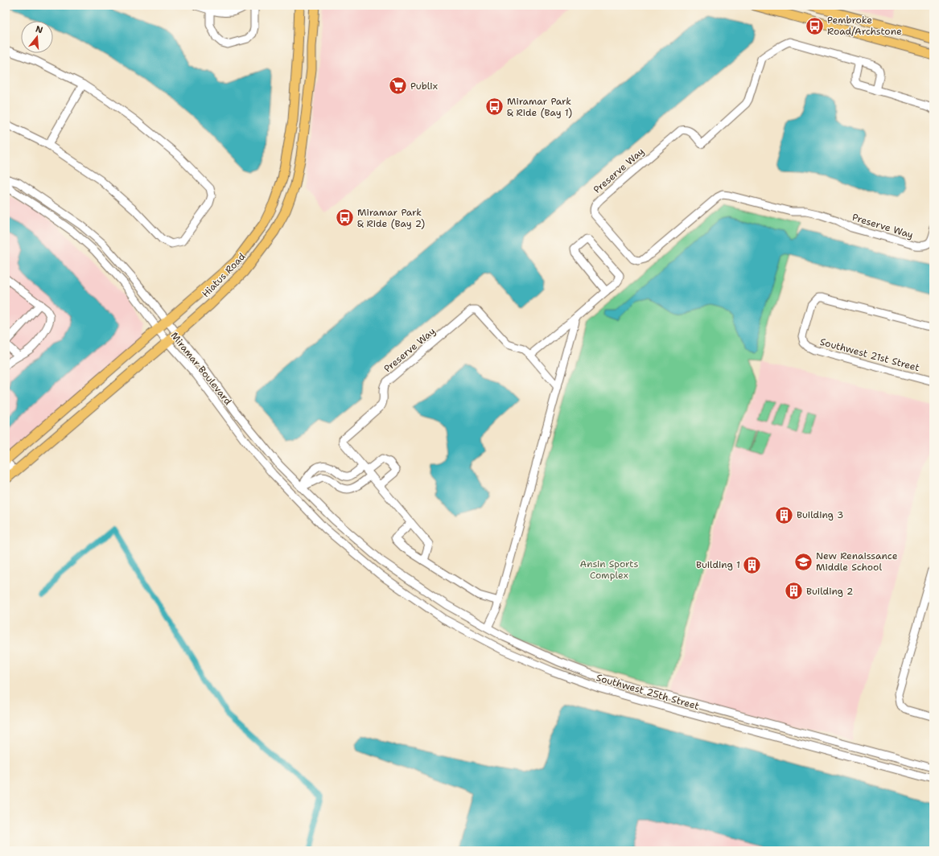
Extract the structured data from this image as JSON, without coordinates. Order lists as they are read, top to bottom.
{
  "streets": {
    "main road": ["Hiatus Road"],
    "street": [
      "Preserve Way",
      "Southwest 21st Street",
      "Miramar Boulevard",
      "Southwest 25th Street"
    ]
  },
  "crossings": [
    ["Hiatus Road", "Miramar Boulevard"],
    ["Miramar Boulevard", "Southwest 25th Street"]
  ],
  "parks": ["Ansin Sports Complex"],
  "places": {
    "bus stop": ["Pembroke Road/Archstone", "Miramar Park & Ride (Bay 1)", "Miramar Park & Ride (Bay 2)"],
    "supermarket": ["Publix"],
    "building": ["Building 3", "Building 1", "Building 2"],
    "school or university": ["New Renaissance Middle School"]
  },
  "north": "top"
}
